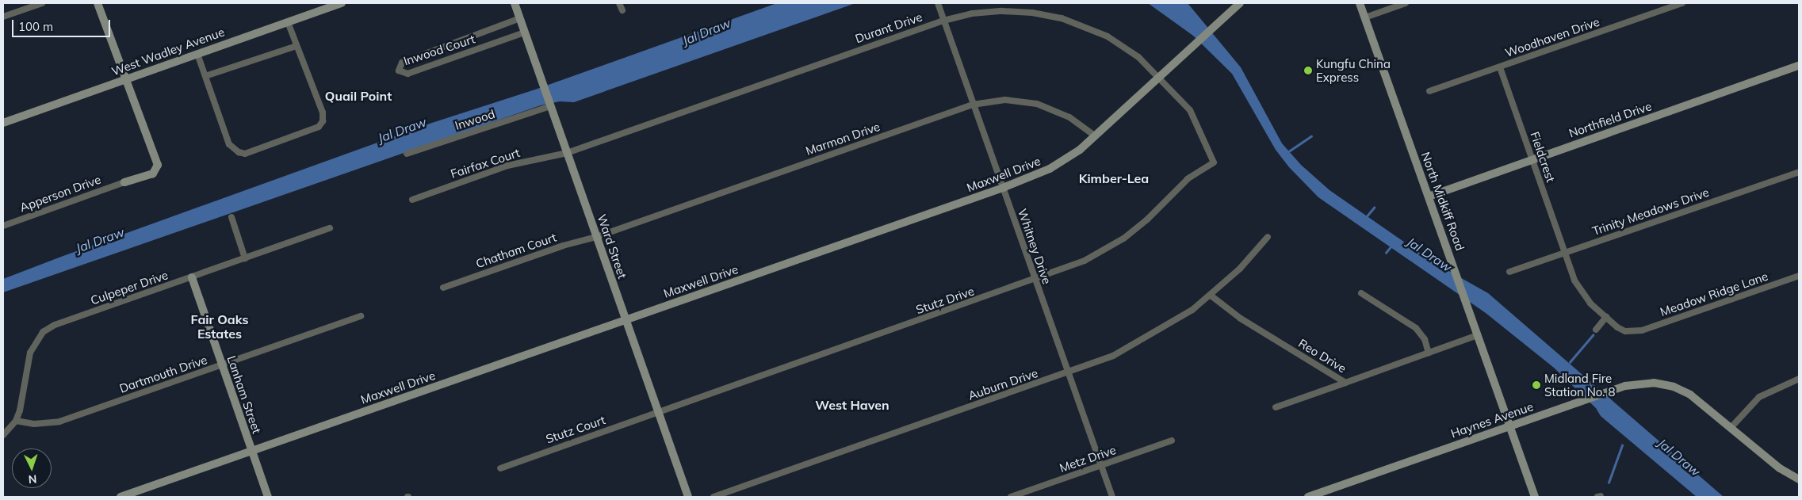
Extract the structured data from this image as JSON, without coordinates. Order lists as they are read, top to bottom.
{
  "streets": {
    "street": [
      "Durant Drive",
      "Woodhaven Drive",
      "Inwood Court",
      "West Wadley Avenue",
      "Inwood",
      "Northfield Drive",
      "Marmon Drive",
      "Fieldcrest",
      "Fairfax Court",
      "Maxwell Drive",
      "Apperson Drive",
      "North Midkiff Road",
      "Trinity Meadows Drive",
      "Ward Street",
      "Whitney Drive",
      "Chatham Court",
      "Culpeper Drive",
      "Meadow Ridge Lane",
      "Stutz Drive",
      "Reo Drive",
      "Dartmouth Drive",
      "Auburn Drive",
      "Lanham Street",
      "Haynes Avenue",
      "Stutz Court",
      "Metz Drive"
    ]
  },
  "crossings": [
    ["Durant Drive", "Fairfax Court"],
    ["Durant Drive", "Maxwell Drive"],
    ["Durant Drive", "Ward Street"],
    ["Durant Drive", "Whitney Drive"],
    ["Durant Drive", "Stutz Drive"],
    ["Woodhaven Drive", "Fieldcrest"],
    ["Inwood Court", "Ward Street"],
    ["Inwood", "Ward Street"],
    ["Northfield Drive", "Fieldcrest"],
    ["Northfield Drive", "North Midkiff Road"],
    ["Marmon Drive", "Maxwell Drive"],
    ["Marmon Drive", "Ward Street"],
    ["Marmon Drive", "Whitney Drive"],
    ["Marmon Drive", "Chatham Court"],
    ["Fieldcrest", "Trinity Meadows Drive"],
    ["Fieldcrest", "Meadow Ridge Lane"],
    ["Fairfax Court", "Ward Street"],
    ["Maxwell Drive", "Ward Street"],
    ["Maxwell Drive", "Whitney Drive"],
    ["Maxwell Drive", "Lanham Street"],
    ["North Midkiff Road", "Reo Drive"],
    ["North Midkiff Road", "Haynes Avenue"],
    ["Ward Street", "Chatham Court"],
    ["Ward Street", "Stutz Drive"],
    ["Ward Street", "Stutz Court"],
    ["Whitney Drive", "Stutz Drive"],
    ["Whitney Drive", "Auburn Drive"],
    ["Whitney Drive", "Metz Drive"],
    ["Culpeper Drive", "Dartmouth Drive"],
    ["Culpeper Drive", "Lanham Street"],
    ["Stutz Drive", "Stutz Court"],
    ["Reo Drive", "Auburn Drive"],
    ["Dartmouth Drive", "Lanham Street"]
  ],
  "districts": [
    "Quail Point",
    "Kimber-Lea",
    "Fair Oaks Estates",
    "West Haven"
  ],
  "water": ["Jal Draw"],
  "places": ["Kungfu China Express", "Midland Fire Station No. 8"],
  "scale_bar": "100 m",
  "north": "bottom"
}
